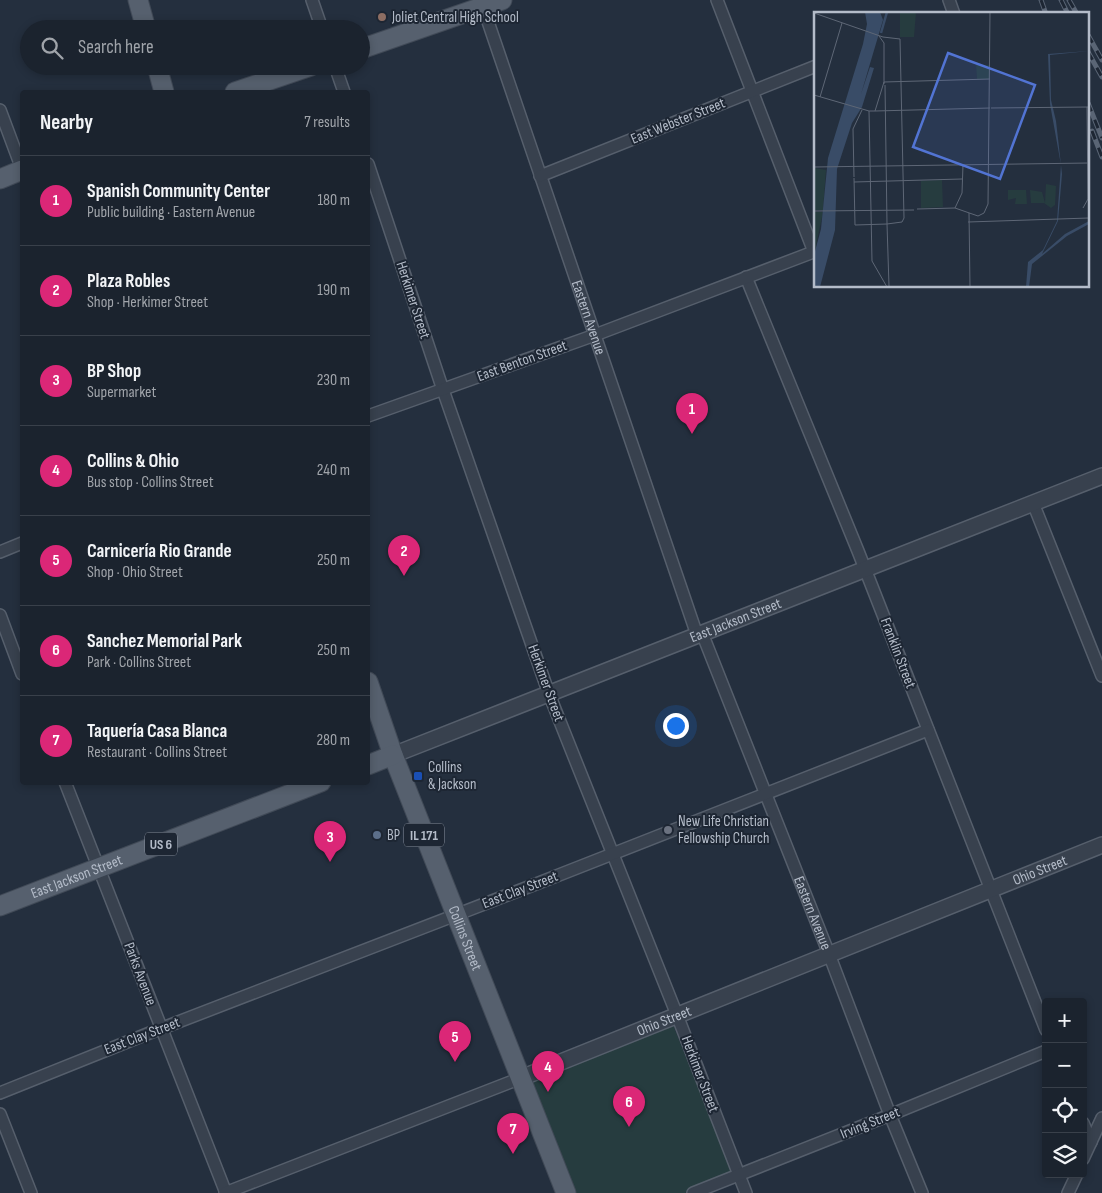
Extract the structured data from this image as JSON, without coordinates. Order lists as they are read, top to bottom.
{
  "streets": {
    "main road": [
      "East Jackson Street",
      "IL 171",
      "US 6",
      "Collins Street"
    ],
    "street": [
      "East Webster Street",
      "Herkimer Street",
      "Eastern Avenue",
      "East Benton Street",
      "Franklin Street",
      "Ohio Street",
      "East Clay Street",
      "Parks Avenue",
      "Irving Street"
    ]
  },
  "crossings": [
    ["East Webster Street", "Eastern Avenue"],
    ["Herkimer Street", "East Benton Street"],
    ["Herkimer Street", "East Jackson Street"],
    ["Herkimer Street", "Ohio Street"],
    ["Herkimer Street", "East Clay Street"],
    ["Herkimer Street", "Irving Street"],
    ["Eastern Avenue", "East Benton Street"],
    ["Eastern Avenue", "East Jackson Street"],
    ["Eastern Avenue", "Ohio Street"],
    ["Eastern Avenue", "East Clay Street"],
    ["Eastern Avenue", "Irving Street"],
    ["East Benton Street", "Franklin Street"],
    ["East Jackson Street", "Franklin Street"],
    ["East Jackson Street", "Collins Street"],
    ["East Jackson Street", "Parks Avenue"],
    ["Franklin Street", "Ohio Street"],
    ["Franklin Street", "East Clay Street"],
    ["Ohio Street", "Collins Street"],
    ["Ohio Street", "Parks Avenue"],
    ["East Clay Street", "Collins Street"],
    ["East Clay Street", "Parks Avenue"]
  ],
  "places": {
    "other": ["Joliet Central High School", "New Life Christian Fellowship Church", "BP"],
    "transit": ["Collins & Jackson"]
  },
  "page": {
    "search": "Search here",
    "heading": ["Nearby", "7 results"],
    "list": [
      {
        "mark": "1",
        "name": "Spanish Community Center",
        "note": "Public building · Eastern Avenue",
        "value": "180 m"
      },
      {
        "mark": "2",
        "name": "Plaza Robles",
        "note": "Shop · Herkimer Street",
        "value": "190 m"
      },
      {
        "mark": "3",
        "name": "BP Shop",
        "note": "Supermarket",
        "value": "230 m"
      },
      {
        "mark": "4",
        "name": "Collins & Ohio",
        "note": "Bus stop · Collins Street",
        "value": "240 m"
      },
      {
        "mark": "5",
        "name": "Carnicería Rio Grande",
        "note": "Shop · Ohio Street",
        "value": "250 m"
      },
      {
        "mark": "6",
        "name": "Sanchez Memorial Park",
        "note": "Park · Collins Street",
        "value": "250 m"
      },
      {
        "mark": "7",
        "name": "Taquería Casa Blanca",
        "note": "Restaurant · Collins Street",
        "value": "280 m"
      }
    ],
    "pins": [
      "1",
      "2",
      "3",
      "5",
      "4",
      "6",
      "7"
    ],
    "map_buttons": ["+", "−"]
  }
}
